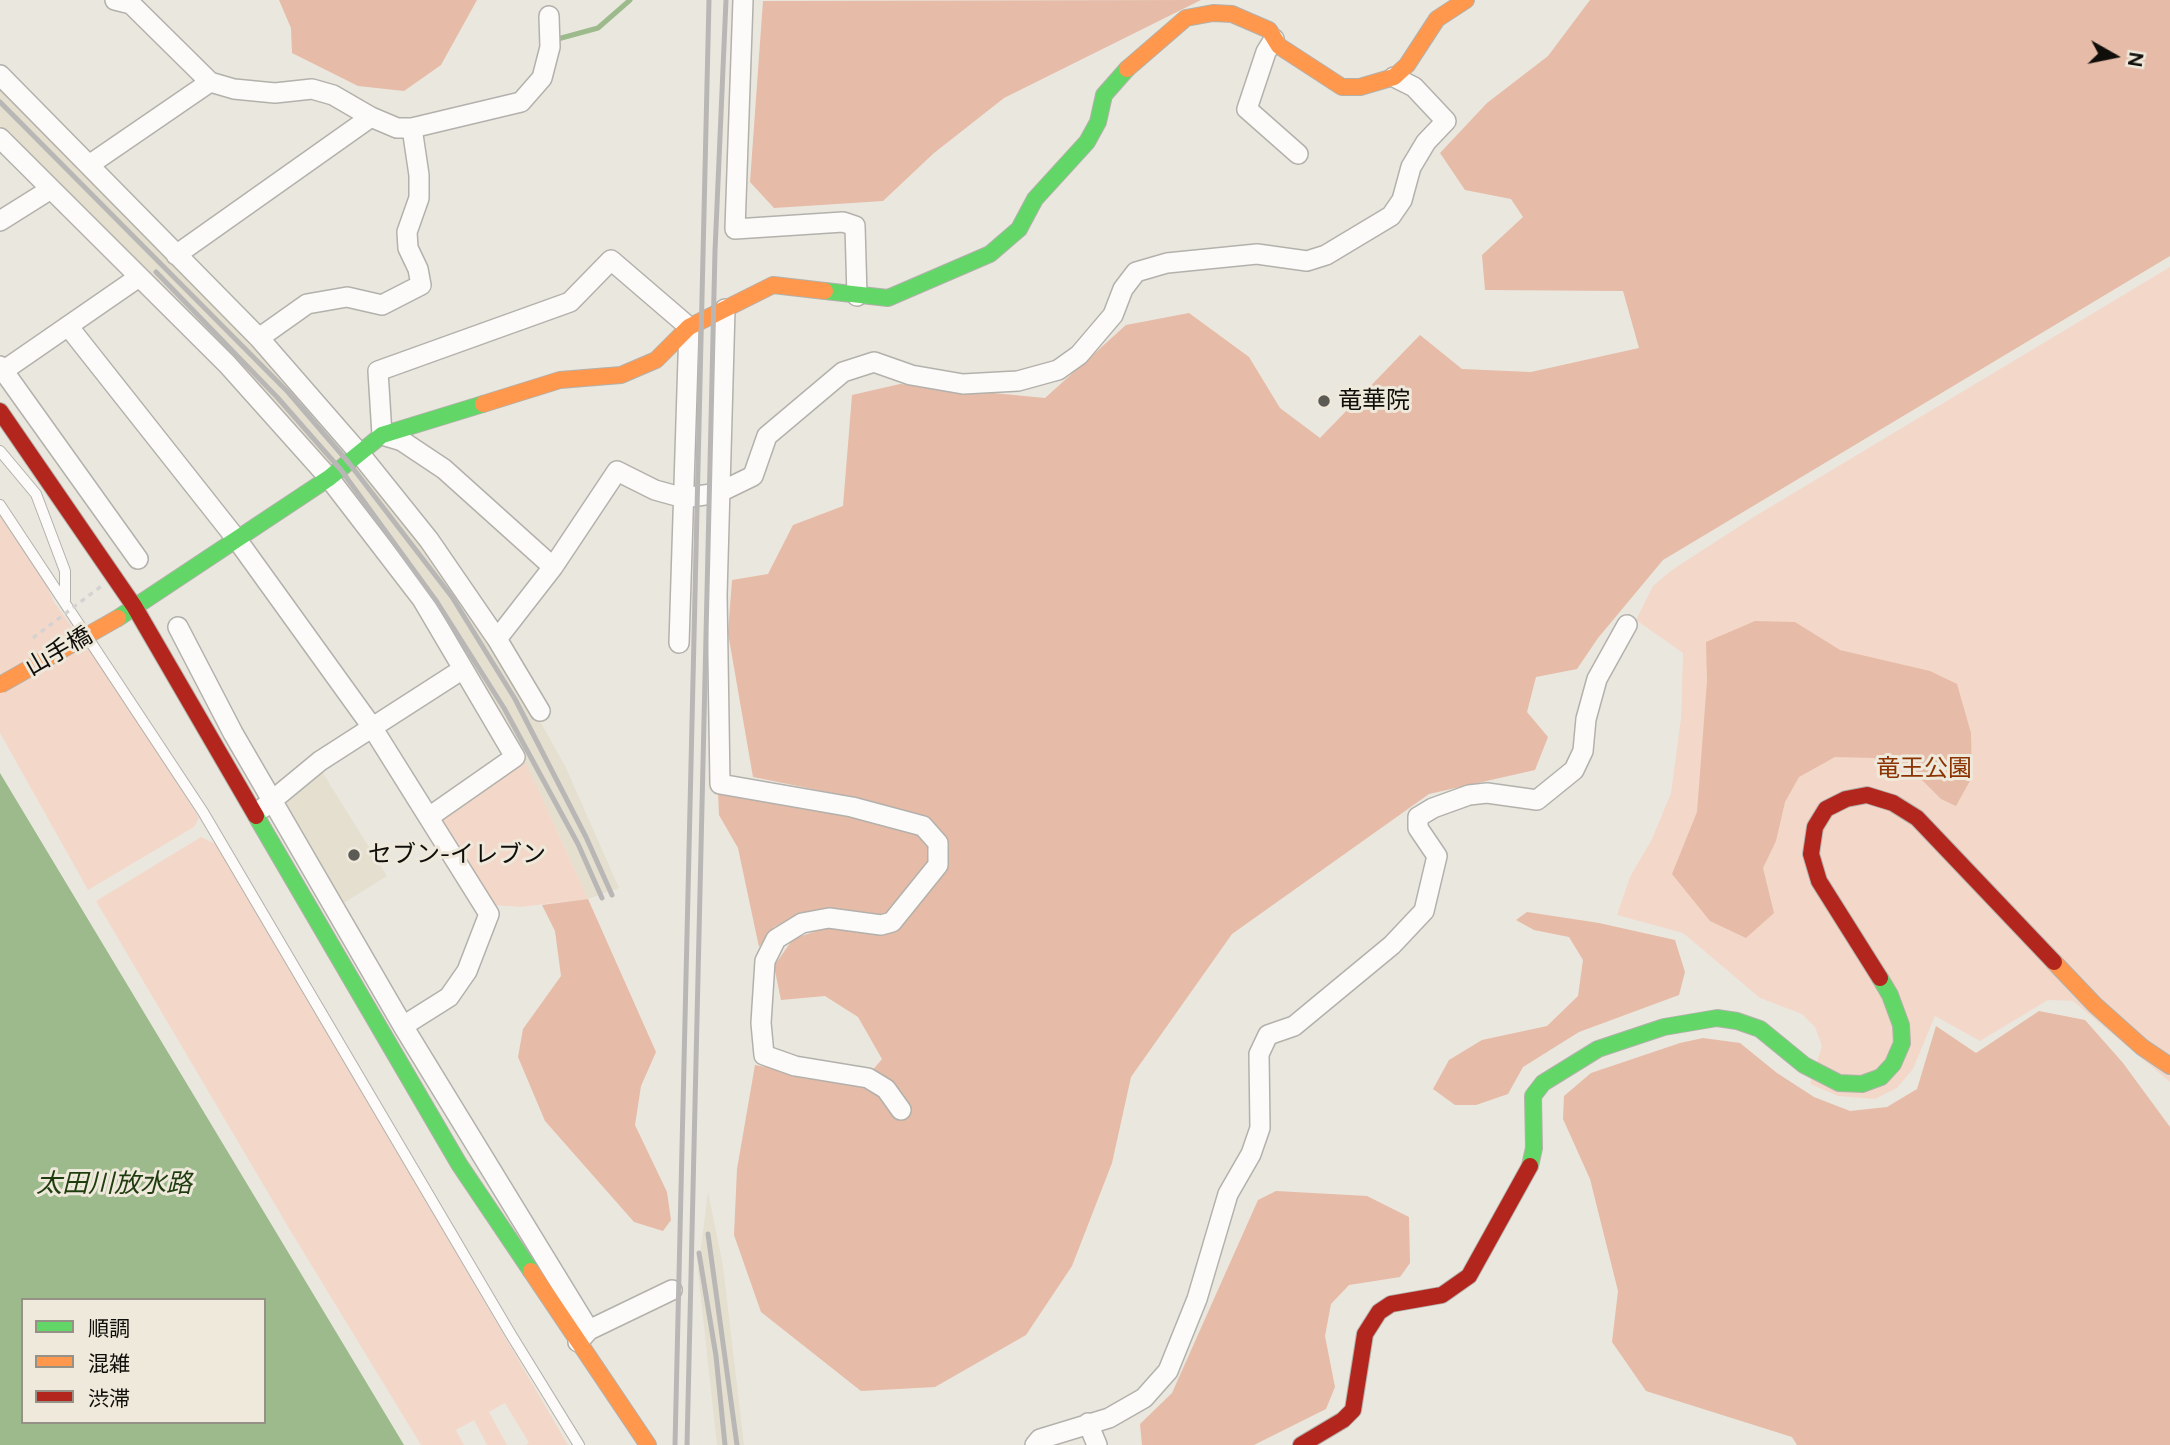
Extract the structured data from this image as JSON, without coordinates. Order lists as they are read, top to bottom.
{
  "streets": {
    "street": ["山手橋"]
  },
  "water": ["太田川放水路"],
  "parks": ["竜王公園"],
  "places": ["竜華院", "セブン-イレブン"],
  "legend": ["順調", "混雑", "渋滞"],
  "north": "right"
}
